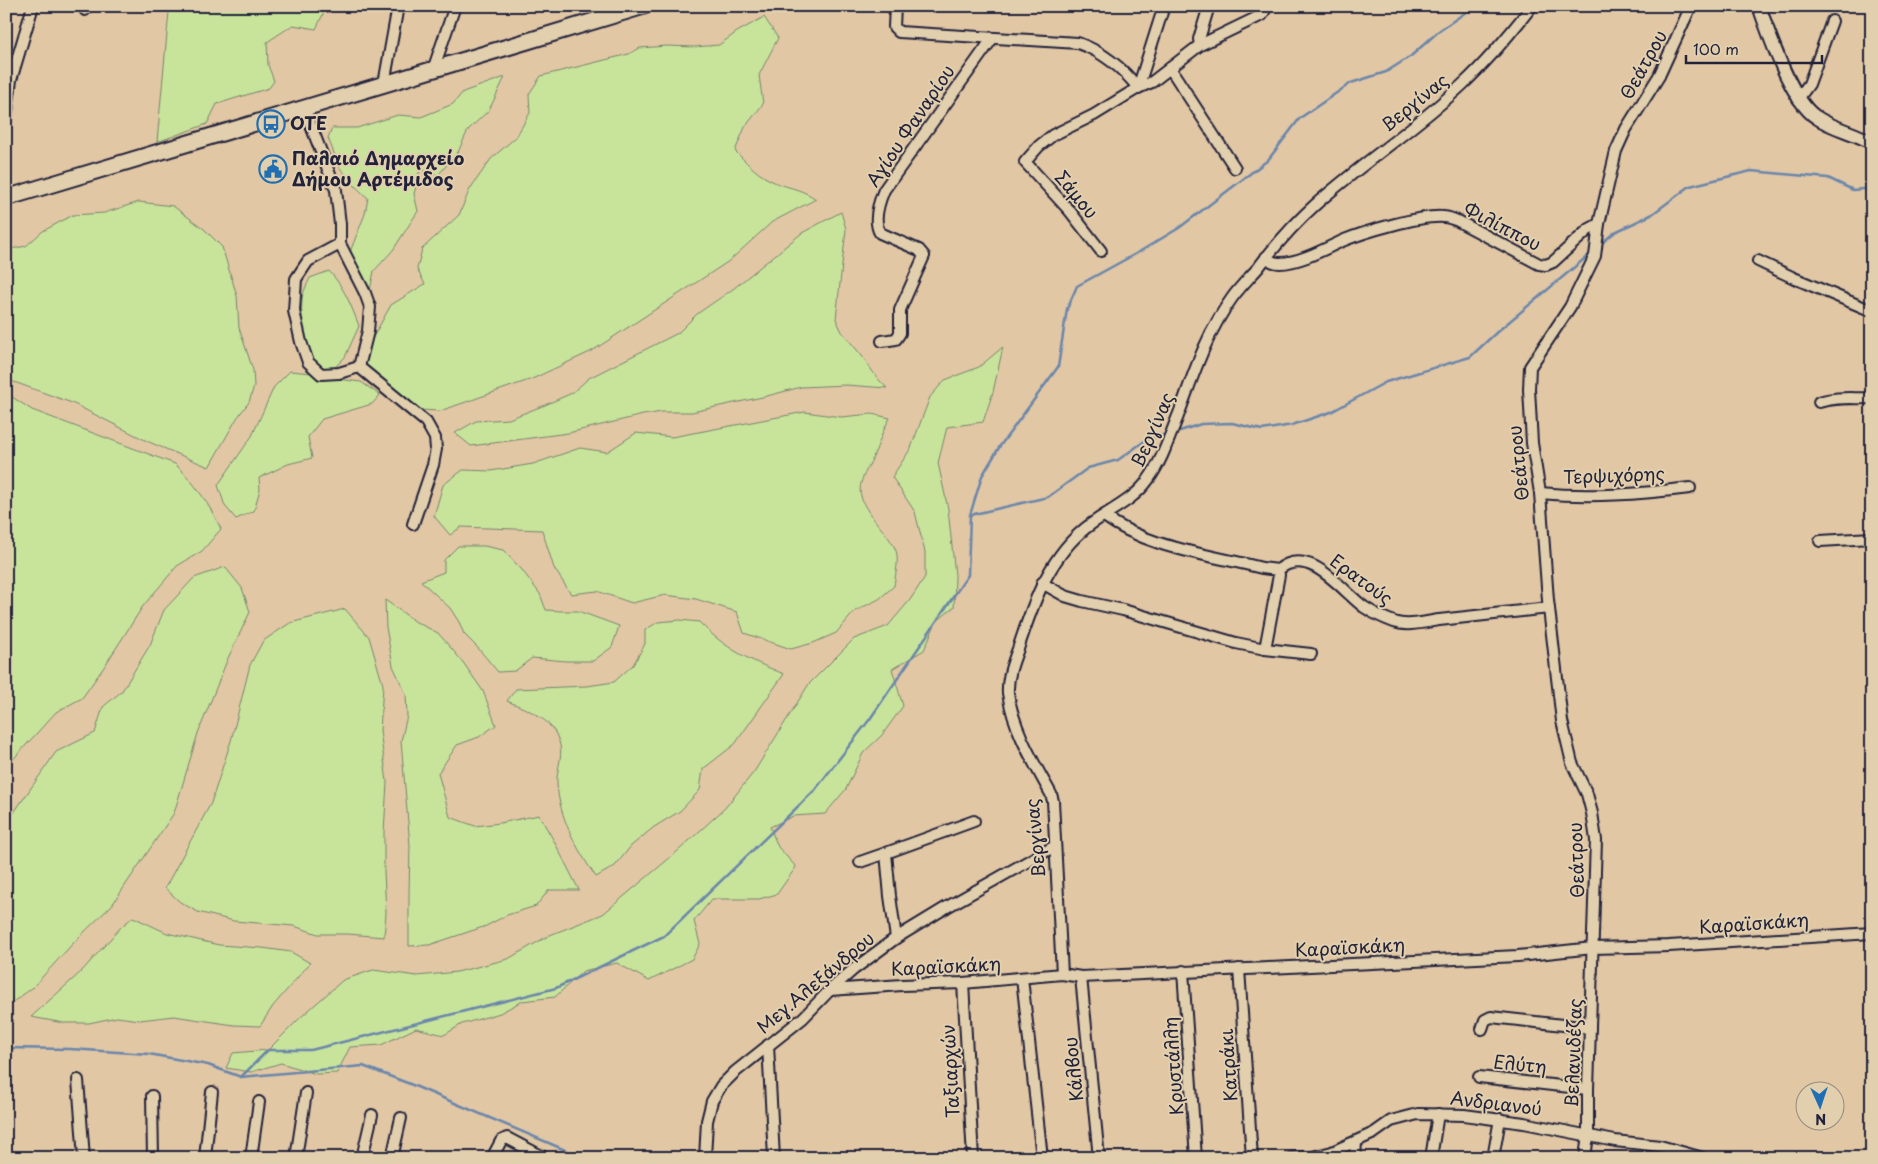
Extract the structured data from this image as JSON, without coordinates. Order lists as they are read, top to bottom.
{
  "streets": {
    "street": [
      "Θεάτρου",
      "Βεργίνας",
      "Αγίου Φαναρίου",
      "Σάμου",
      "Φιλίππου",
      "Τερψιχόρης",
      "Ερατούς",
      "Καραϊσκάκη",
      "Μεγ.Αλεξάνδρου",
      "Βελανιδέζας",
      "Κατράκι",
      "Ελύτη",
      "Κρυστάλλη",
      "Κάλβου",
      "Ταξιαρχών",
      "Ανδριανού"
    ]
  },
  "crossings": [
    ["Θεάτρου", "Φιλίππου"],
    ["Θεάτρου", "Τερψιχόρης"],
    ["Θεάτρου", "Ερατούς"],
    ["Θεάτρου", "Καραϊσκάκη"],
    ["Θεάτρου", "Βελανιδέζας"],
    ["Βεργίνας", "Φιλίππου"],
    ["Βεργίνας", "Ερατούς"],
    ["Βεργίνας", "Καραϊσκάκη"],
    ["Βεργίνας", "Μεγ.Αλεξάνδρου"],
    ["Καραϊσκάκη", "Μεγ.Αλεξάνδρου"],
    ["Καραϊσκάκη", "Βελανιδέζας"],
    ["Καραϊσκάκη", "Κατράκι"],
    ["Καραϊσκάκη", "Κρυστάλλη"],
    ["Καραϊσκάκη", "Κάλβου"],
    ["Καραϊσκάκη", "Ταξιαρχών"],
    ["Βελανιδέζας", "Ελύτη"],
    ["Βελανιδέζας", "Ανδριανού"]
  ],
  "places": {
    "bus stop": ["ΟΤΕ"],
    "public building": ["Παλαιό Δημαρχείο Δήμου Αρτέμιδος"]
  },
  "scale_bar": "100 m",
  "north": "bottom"
}
